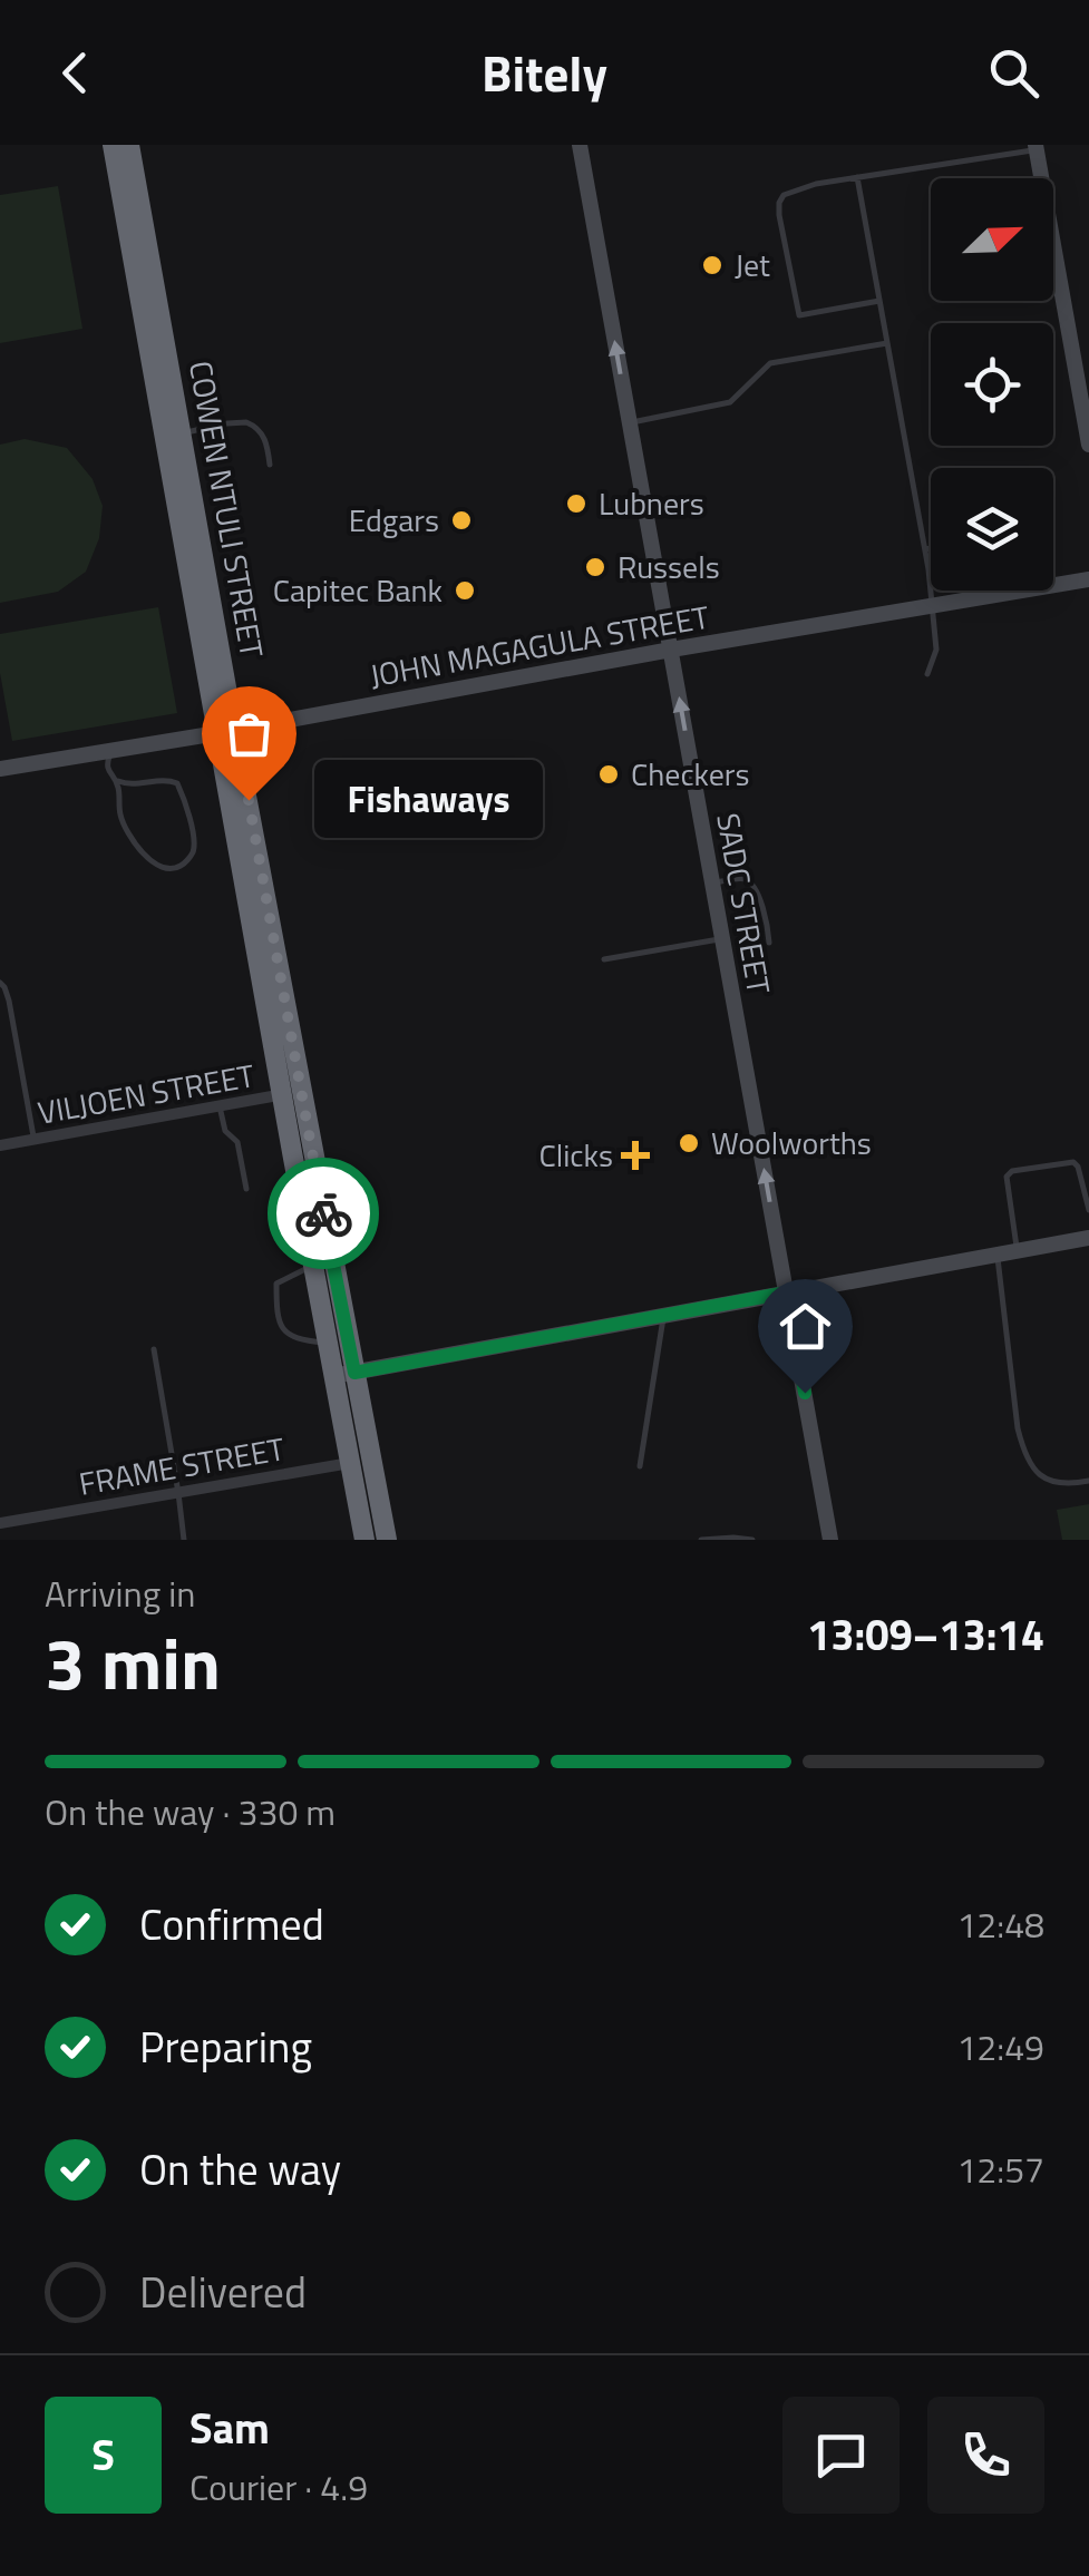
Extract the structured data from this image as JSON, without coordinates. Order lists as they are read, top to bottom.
{
  "streets": {
    "highway": ["COWEN NTULI STREET"],
    "main road": ["JOHN MAGAGULA STREET", "SADC STREET"],
    "street": ["VILJOEN STREET", "FRAME STREET"]
  },
  "crossings": [
    ["COWEN NTULI STREET", "JOHN MAGAGULA STREET"],
    ["COWEN NTULI STREET", "VILJOEN STREET"],
    ["COWEN NTULI STREET", "FRAME STREET"],
    ["JOHN MAGAGULA STREET", "SADC STREET"]
  ],
  "one_way": ["SADC STREET"],
  "places": {
    "other": [
      "Jet",
      "Lubners",
      "Edgars",
      "Russels",
      "Capitec Bank",
      "Checkers",
      "Fishaways",
      "Woolworths"
    ],
    "health": ["Clicks"]
  },
  "north": "top right",
  "page": {
    "header": "Bitely",
    "bubble": "Fishaways",
    "heading": ["3 min", "Arriving in", "13:09–13:14"],
    "panel": ["Sam", "Courier · 4.9"],
    "bar": "On the way · 330 m",
    "list": [
      ["Confirmed", "12:48"],
      ["Preparing", "12:49"],
      ["On the way", "12:57"],
      "Delivered"
    ],
    "round": "S"
  }
}
